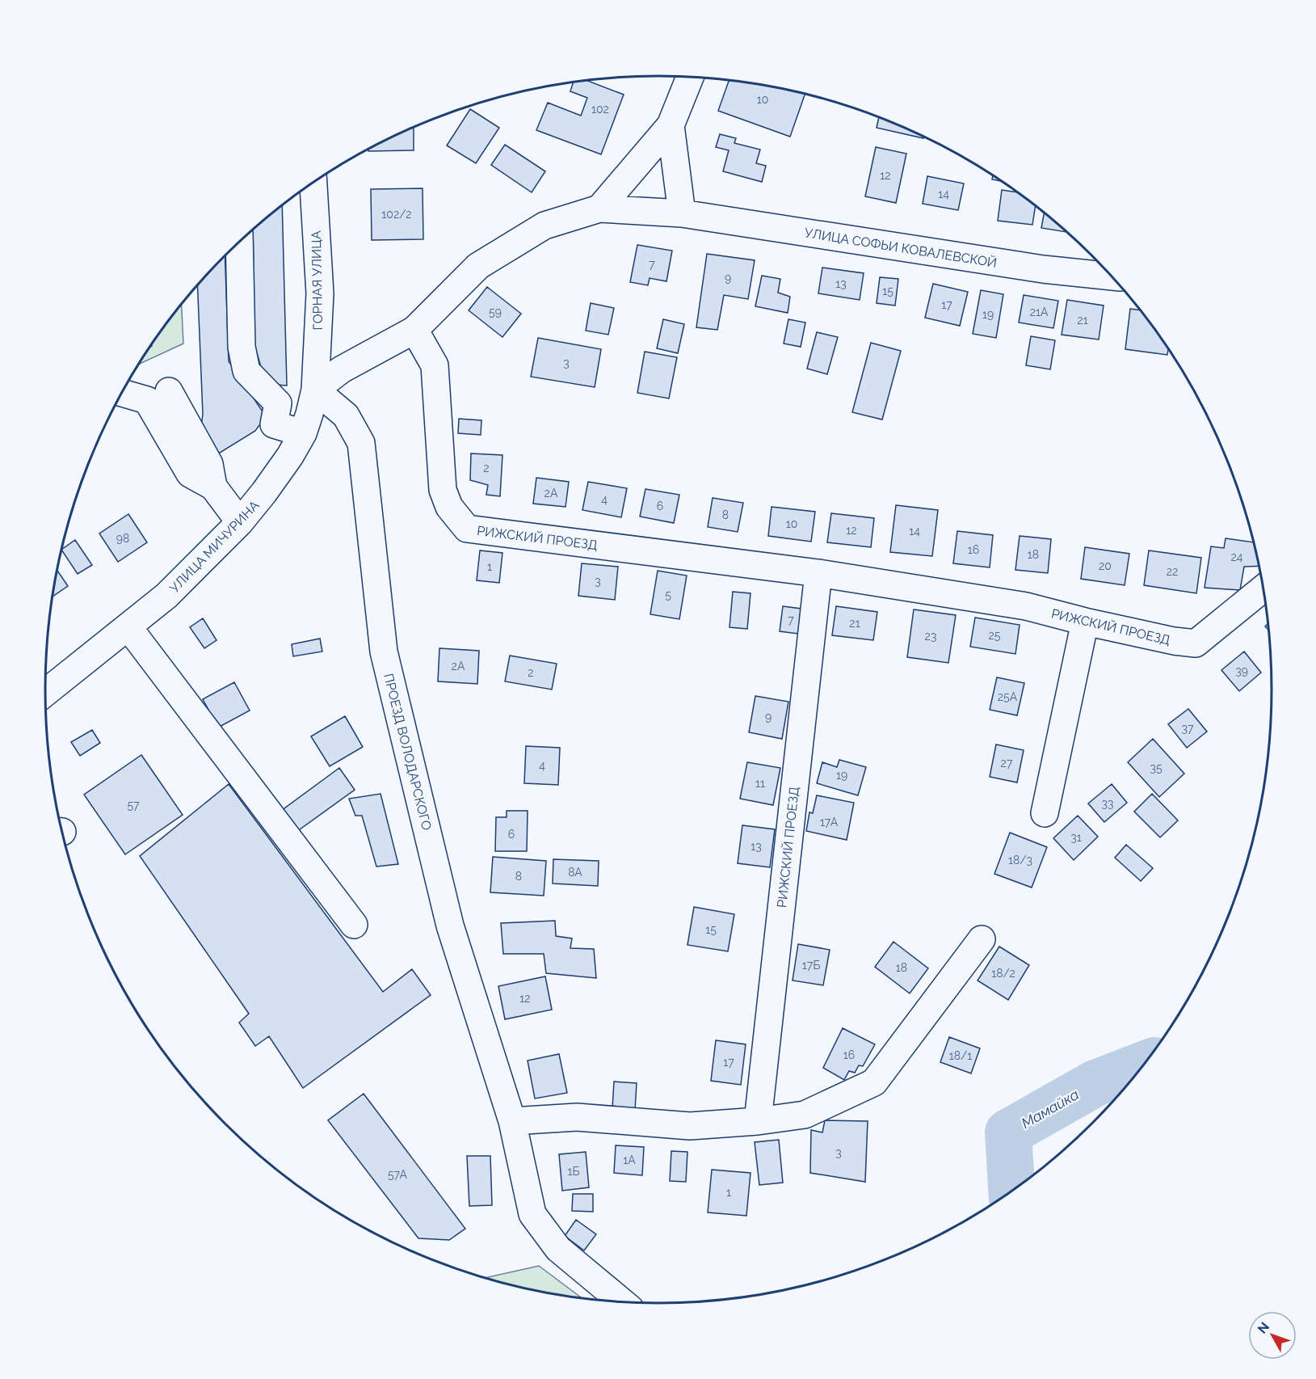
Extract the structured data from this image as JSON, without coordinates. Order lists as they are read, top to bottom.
{
  "streets": {
    "street": [
      "УЛИЦА СОФЬИ КОВАЛЕВСКОЙ",
      "ГОРНАЯ УЛИЦА",
      "РИЖСКИЙ ПРОЕЗД",
      "УЛИЦА МИЧУРИНА",
      "ПРОЕЗД ВОЛОДАРСКОГО"
    ]
  },
  "crossings": [
    ["ГОРНАЯ УЛИЦА", "УЛИЦА МИЧУРИНА"],
    ["ГОРНАЯ УЛИЦА", "ПРОЕЗД ВОЛОДАРСКОГО"],
    ["УЛИЦА МИЧУРИНА", "ПРОЕЗД ВОЛОДАРСКОГО"]
  ],
  "water": ["Мамайка"],
  "house_numbers": [
    "10",
    "102",
    "12",
    "14",
    "102/2",
    "7",
    "9",
    "13",
    "15",
    "17",
    "59",
    "21А",
    "19",
    "21",
    "3",
    "2",
    "2А",
    "4",
    "6",
    "8",
    "10",
    "12",
    "14",
    "98",
    "16",
    "18",
    "24",
    "20",
    "1",
    "22",
    "3",
    "5",
    "7",
    "21",
    "25",
    "23",
    "2А",
    "39",
    "2",
    "25А",
    "9",
    "37",
    "27",
    "4",
    "35",
    "19",
    "11",
    "33",
    "57",
    "17А",
    "6",
    "31",
    "13",
    "18/3",
    "8А",
    "8",
    "15",
    "17Б",
    "18",
    "18/2",
    "12",
    "16",
    "18/1",
    "17",
    "3",
    "1А",
    "1Б",
    "57А",
    "1"
  ],
  "north": "top left"
}
